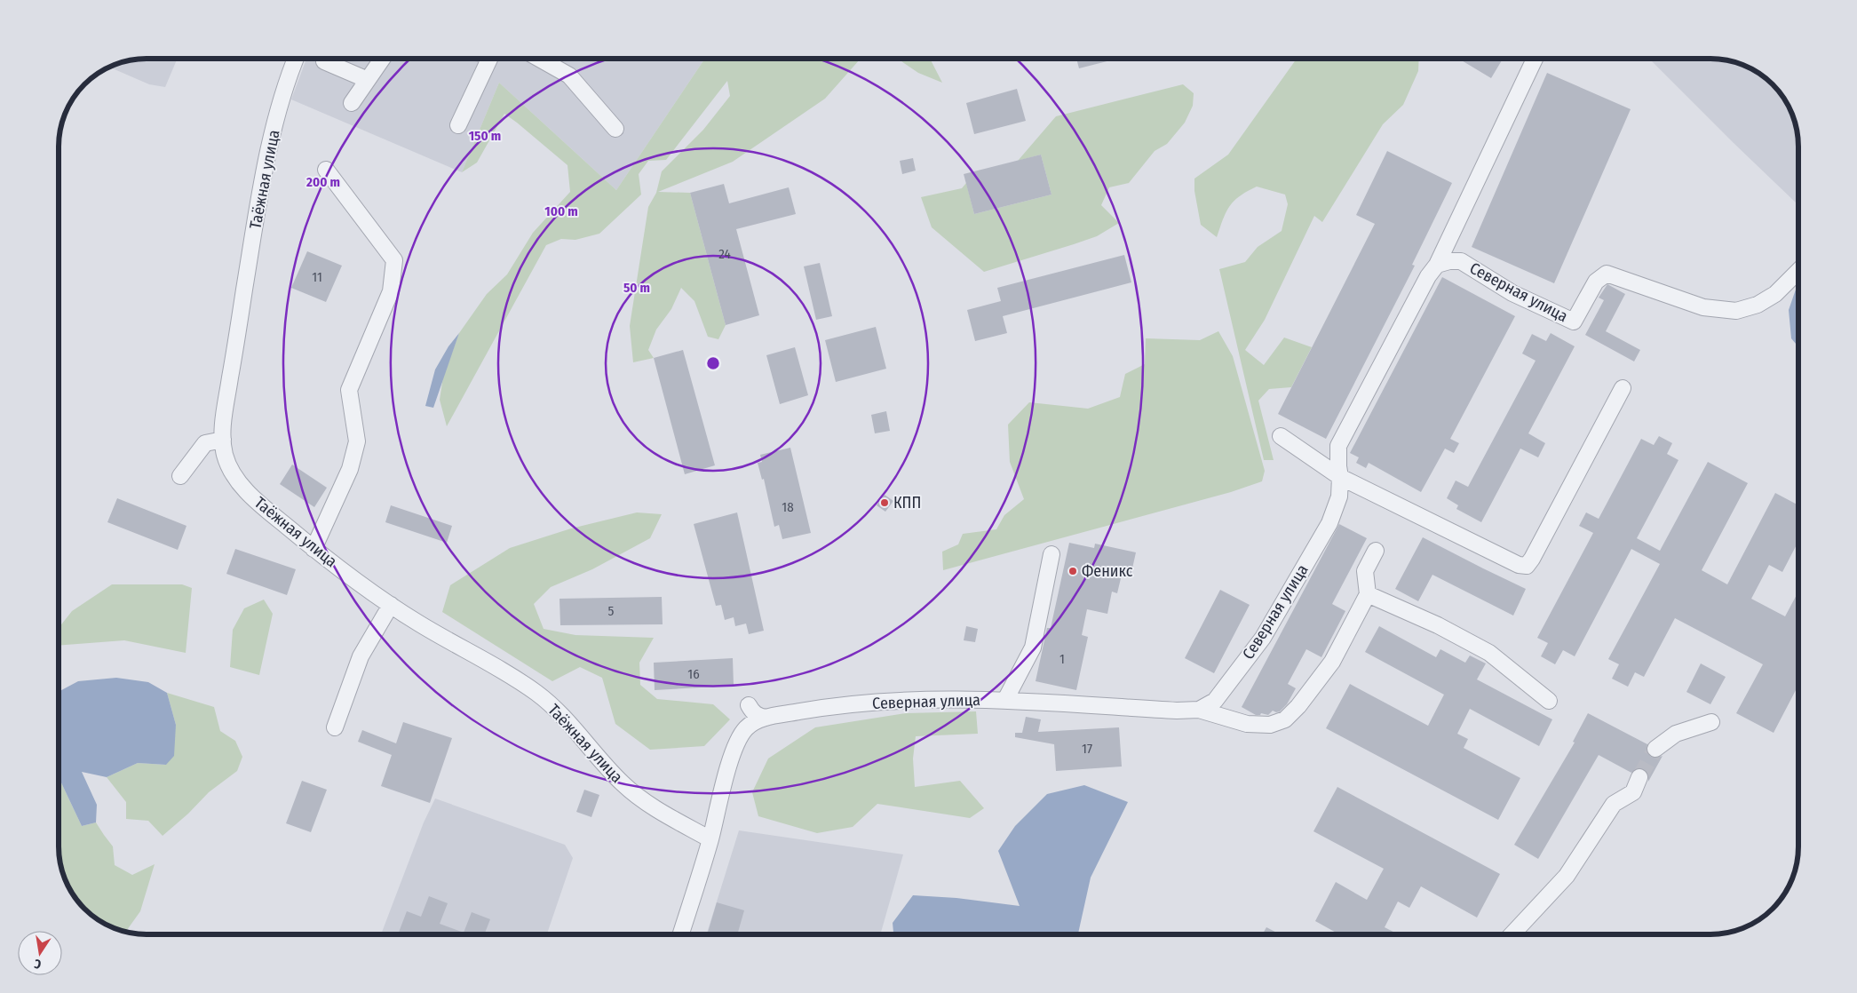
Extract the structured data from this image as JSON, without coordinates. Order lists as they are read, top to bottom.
{
  "streets": {
    "street": ["Таёжная улица", "Северная улица"]
  },
  "crossings": [
    ["Таёжная улица", "Северная улица"]
  ],
  "places": ["КПП", "Феникс"],
  "house_numbers": [
    "24",
    "11",
    "18",
    "5",
    "1",
    "16",
    "17"
  ],
  "north": "bottom",
  "rings": [
    "150 m",
    "200 m",
    "100 m",
    "50 m"
  ]
}
